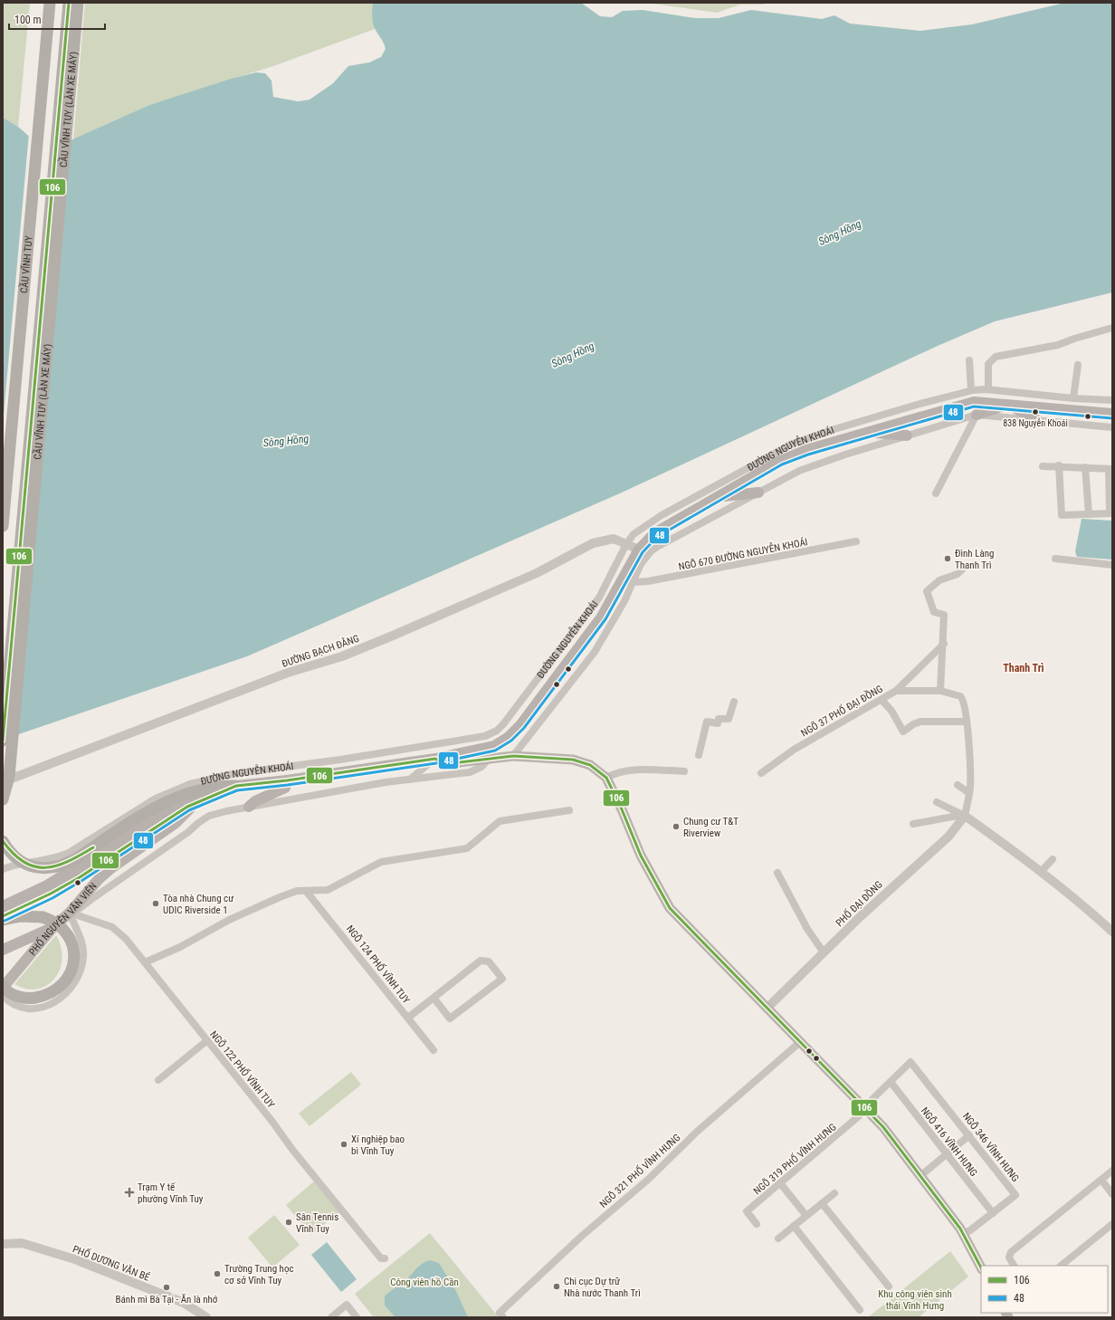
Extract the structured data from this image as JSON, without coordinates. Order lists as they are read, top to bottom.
{
  "streets": {
    "highway": ["CẦU VĨNH TUY (LÀN XE MÁY)", "CẦU VĨNH TUY"],
    "main road": ["ĐƯỜNG NGUYỄN KHOÁI", "PHỐ NGUYỄN VĂN VIÊN"],
    "street": [
      "NGÕ 670 ĐƯỜNG NGUYỄN KHOÁI",
      "ĐƯỜNG BẠCH ĐẰNG",
      "NGÕ 37 PHỐ ĐẠI ĐỒNG",
      "PHỐ ĐẠI ĐỒNG",
      "NGÕ 124 PHỐ VĨNH TUY",
      "NGÕ 122 PHỐ VĨNH TUY",
      "NGÕ 416 VĨNH HƯNG",
      "NGÕ 346 VĨNH HƯNG",
      "NGÕ 319 PHỐ VĨNH HƯNG",
      "NGÕ 321 PHỐ VĨNH HƯNG",
      "PHỐ DƯƠNG VĂN BÉ"
    ]
  },
  "crossings": [
    ["ĐƯỜNG NGUYỄN KHOÁI", "NGÕ 670 ĐƯỜNG NGUYỄN KHOÁI"],
    ["ĐƯỜNG NGUYỄN KHOÁI", "ĐƯỜNG BẠCH ĐẰNG"],
    ["ĐƯỜNG NGUYỄN KHOÁI", "PHỐ NGUYỄN VĂN VIÊN"],
    ["NGÕ 37 PHỐ ĐẠI ĐỒNG", "PHỐ ĐẠI ĐỒNG"],
    ["PHỐ NGUYỄN VĂN VIÊN", "NGÕ 122 PHỐ VĨNH TUY"],
    ["NGÕ 416 VĨNH HƯNG", "NGÕ 346 VĨNH HƯNG"]
  ],
  "districts": ["Thanh Trì"],
  "water": ["Sông Hồng"],
  "parks": ["Công viên hồ Cần", "Khu công viên sinh thái Vĩnh Hưng"],
  "places": {
    "other": [
      "838 Nguyễn Khoái",
      "Đình Làng Thanh Trì",
      "Chung cư T&T Riverview",
      "Tòa nhà Chung cư UDIC Riverside 1",
      "Xí nghiệp bao bì Vĩnh Tuy",
      "Sân Tennis Vĩnh Tuy",
      "Trường Trung học cơ sở Vĩnh Tuy",
      "Chi cục Dự trữ Nhà nước Thanh Trì",
      "Bánh mì Bà Tại - Ăn là nhớ"
    ],
    "health": ["Trạm Y tế phường Vĩnh Tuy"]
  },
  "lines": ["transit line 106", "transit line 48"],
  "legend": ["106", "48"],
  "scale_bar": "100 m"
}
